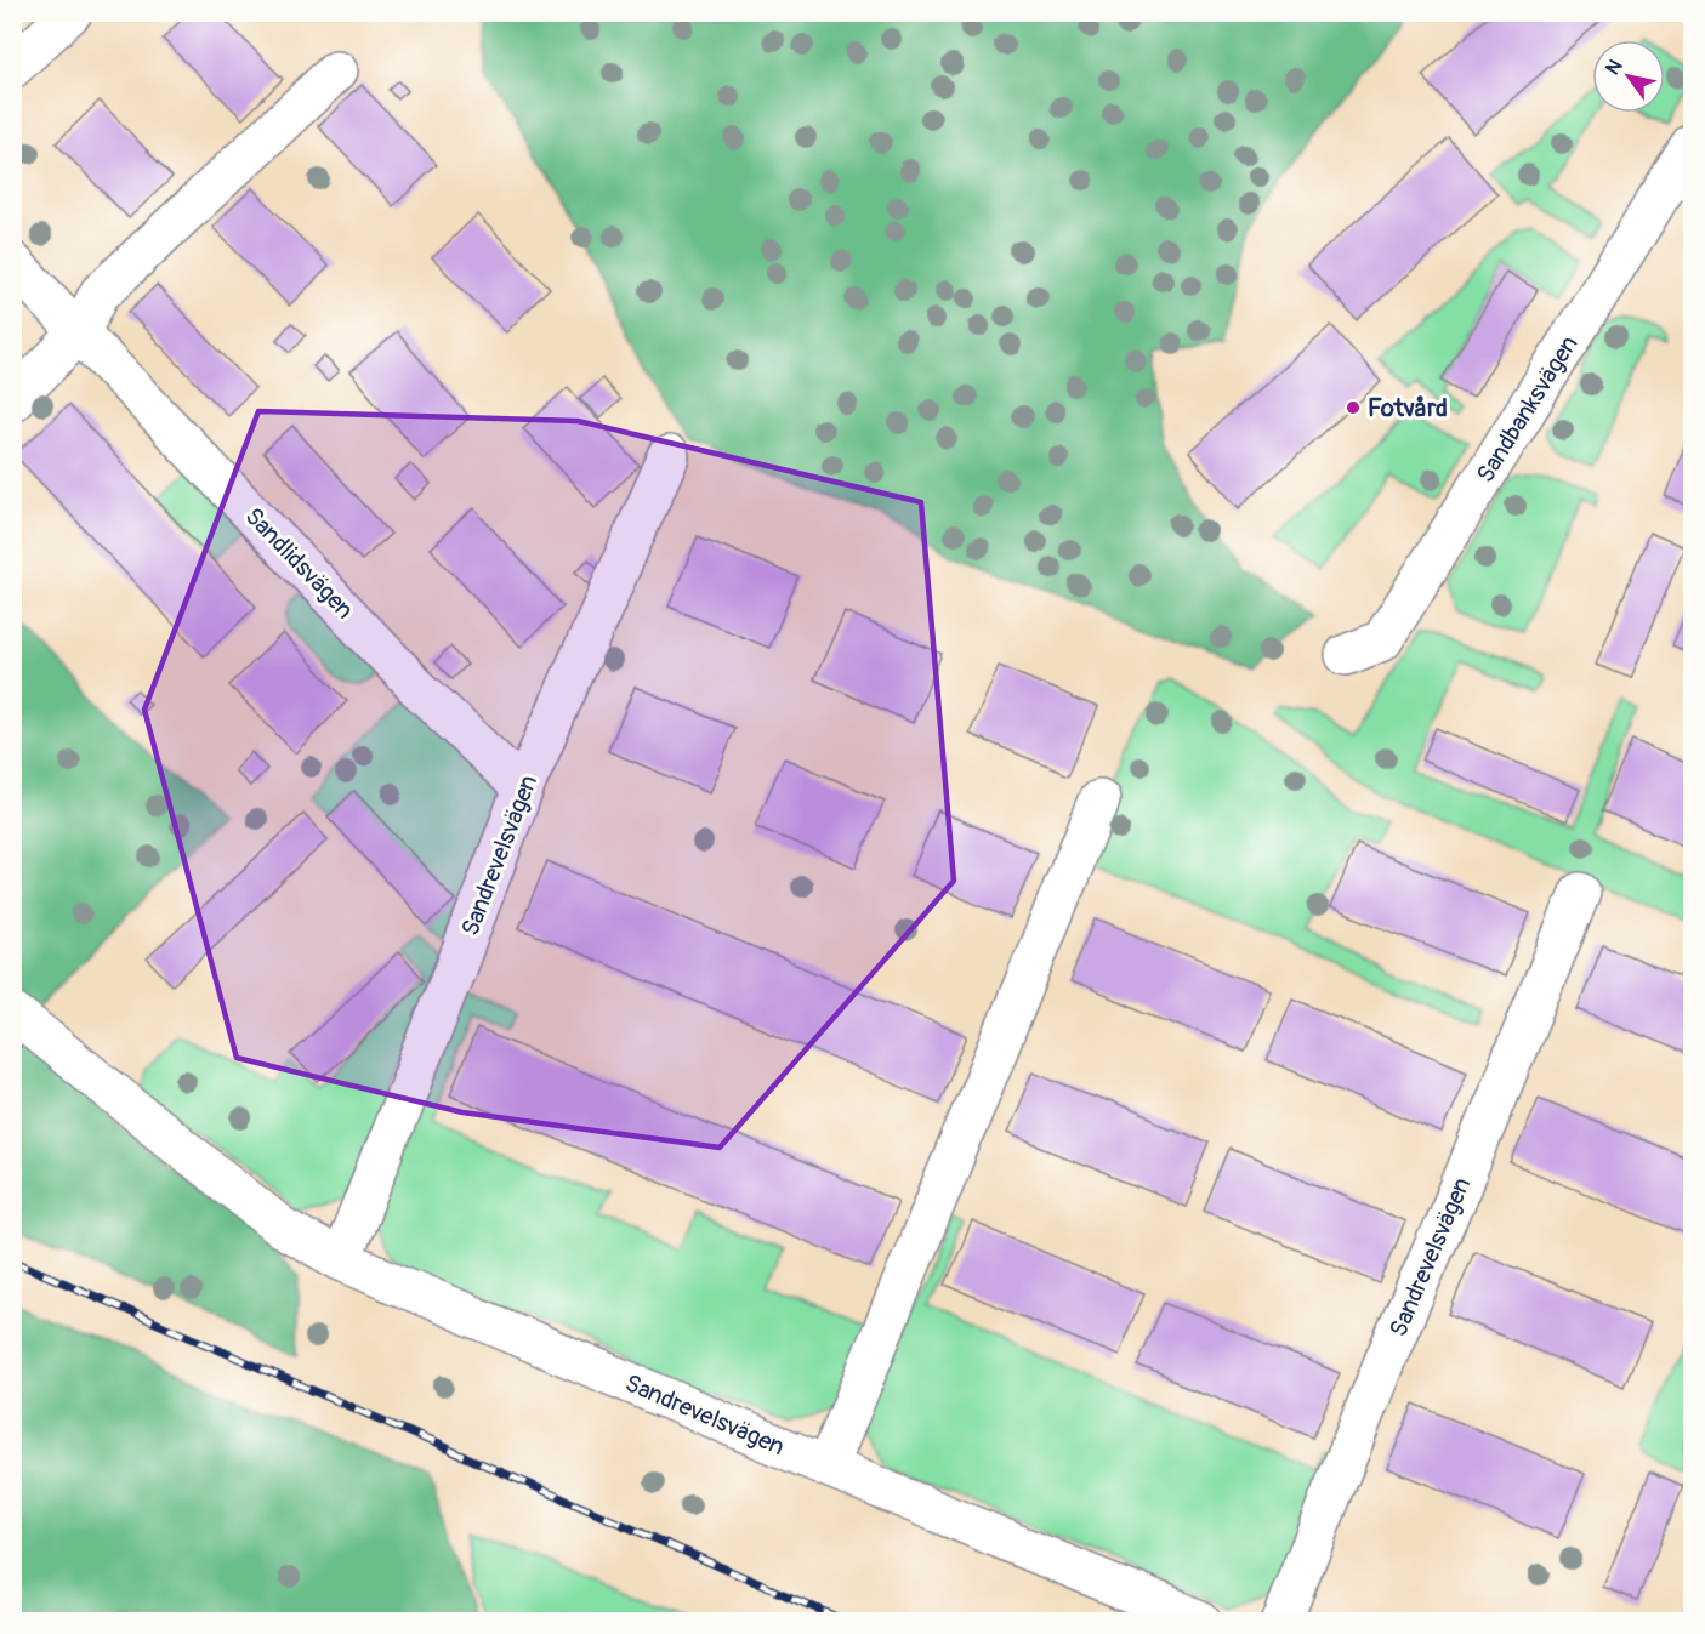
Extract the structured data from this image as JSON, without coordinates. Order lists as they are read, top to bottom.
{
  "streets": {
    "street": ["Sandbanksvägen", "Sandlidsvägen", "Sandrevelsvägen"]
  },
  "crossings": [
    ["Sandlidsvägen", "Sandrevelsvägen"]
  ],
  "places": ["Fotvård"],
  "north": "top left"
}
